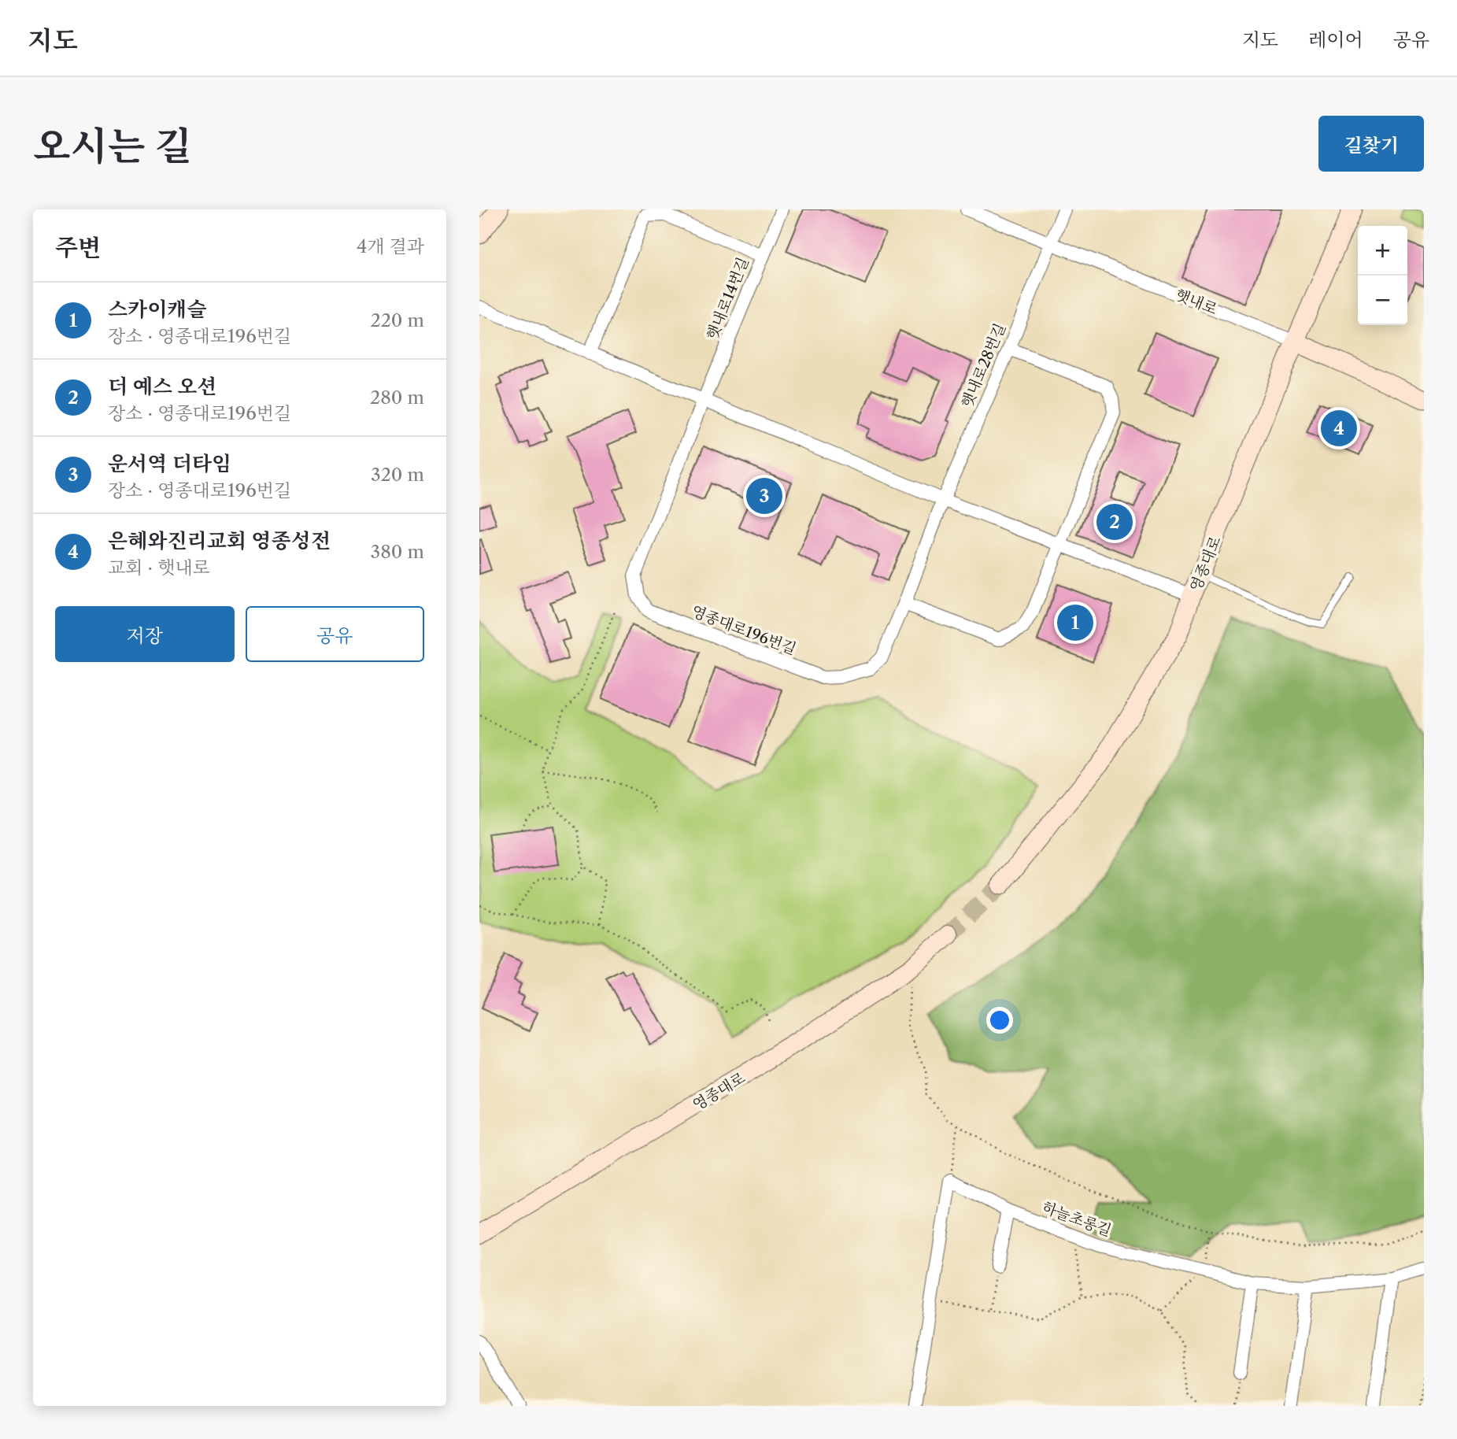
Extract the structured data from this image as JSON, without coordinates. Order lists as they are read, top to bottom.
{
  "streets": {
    "main road": ["햇내로", "영종대로"],
    "street": [
      "햇내로14번길",
      "햇내로28번길",
      "영종대로196번길",
      "하늘초롱길"
    ]
  },
  "crossings": [
    ["햇내로14번길", "영종대로196번길"],
    ["햇내로", "햇내로28번길"],
    ["햇내로", "영종대로"],
    ["햇내로28번길", "영종대로196번길"]
  ],
  "page": {
    "header": "지도",
    "nav": ["지도", "레이어", "공유"],
    "title": "오시는 길",
    "buttons": [
      "길찾기",
      ["저장", "공유"]
    ],
    "heading": ["주변", "4개 결과"],
    "map_buttons": ["+", "−"],
    "list": [
      {
        "mark": "1",
        "name": "스카이캐슬",
        "note": "장소 · 영종대로196번길",
        "value": "220 m"
      },
      {
        "mark": "2",
        "name": "더 예스 오션",
        "note": "장소 · 영종대로196번길",
        "value": "280 m"
      },
      {
        "mark": "3",
        "name": "운서역 더타임",
        "note": "장소 · 영종대로196번길",
        "value": "320 m"
      },
      {
        "mark": "4",
        "name": "은혜와진리교회 영종성전",
        "note": "교회 · 햇내로",
        "value": "380 m"
      }
    ],
    "pins": [
      "4",
      "3",
      "2",
      "1"
    ]
  }
}
